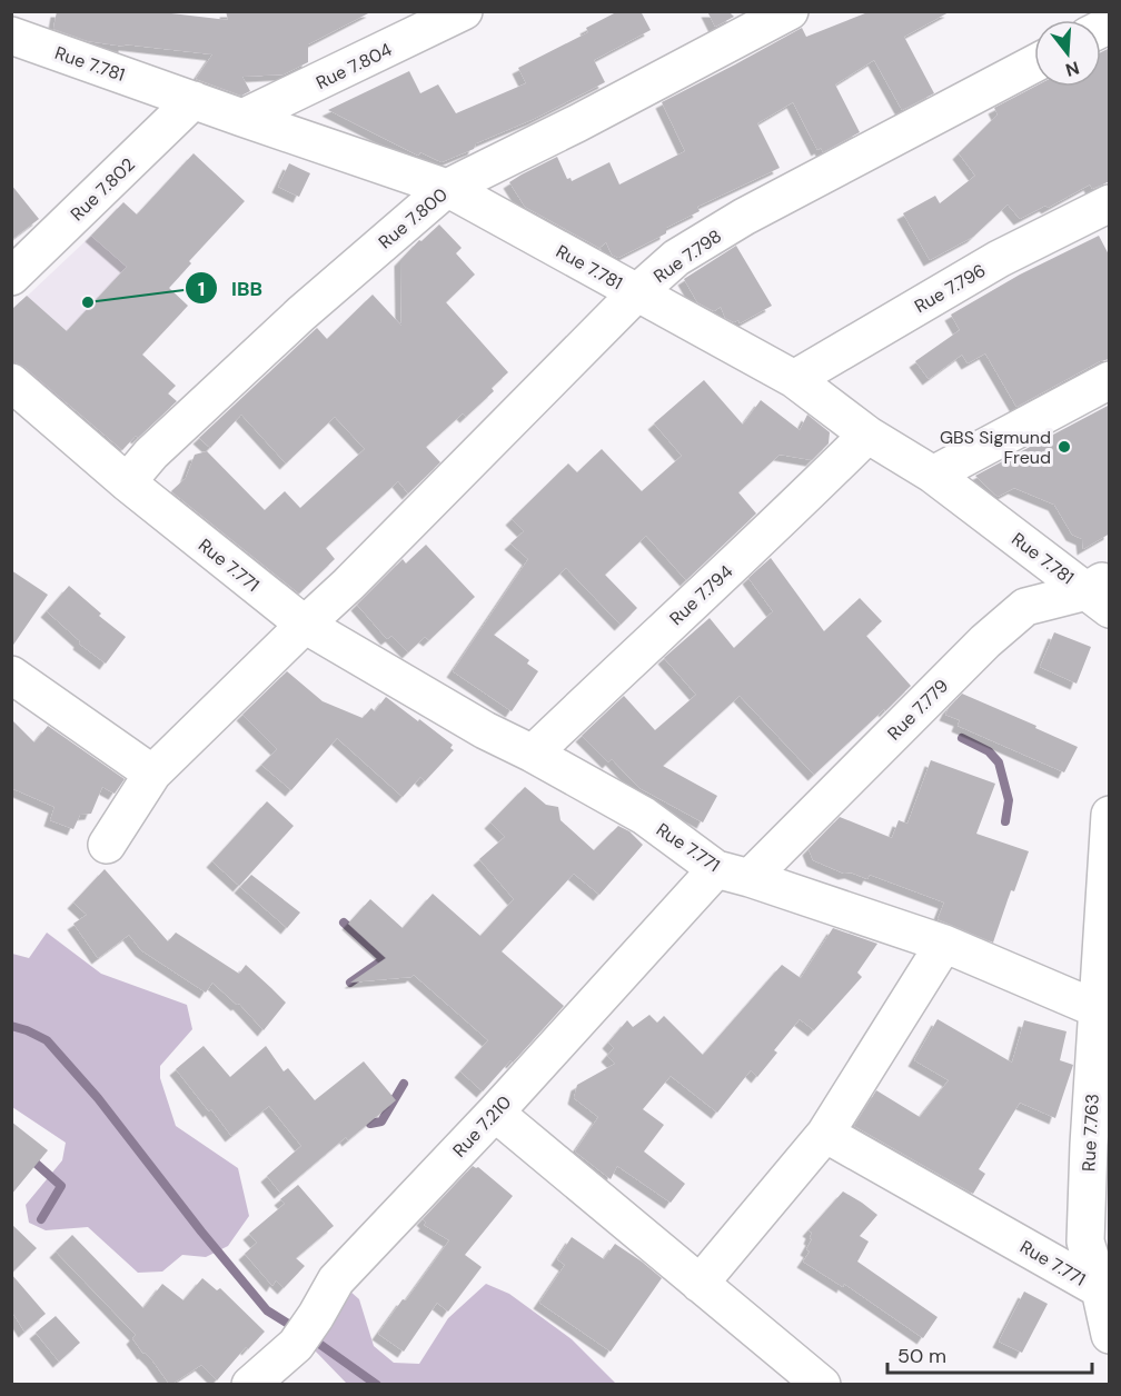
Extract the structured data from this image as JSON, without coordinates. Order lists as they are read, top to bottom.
{
  "streets": {
    "street": [
      "Rue 7.781",
      "Rue 7.804",
      "Rue 7.802",
      "Rue 7.800",
      "Rue 7.798",
      "Rue 7.796",
      "Rue 7.771",
      "Rue 7.794",
      "Rue 7.779",
      "Rue 7.210",
      "Rue 7.763"
    ]
  },
  "crossings": [
    ["Rue 7.781", "Rue 7.804"],
    ["Rue 7.781", "Rue 7.802"],
    ["Rue 7.781", "Rue 7.800"],
    ["Rue 7.781", "Rue 7.798"],
    ["Rue 7.781", "Rue 7.796"],
    ["Rue 7.781", "Rue 7.794"],
    ["Rue 7.781", "Rue 7.779"],
    ["Rue 7.800", "Rue 7.771"],
    ["Rue 7.798", "Rue 7.771"],
    ["Rue 7.771", "Rue 7.794"],
    ["Rue 7.771", "Rue 7.779"],
    ["Rue 7.771", "Rue 7.210"],
    ["Rue 7.771", "Rue 7.763"],
    ["Rue 7.779", "Rue 7.210"]
  ],
  "places": ["IBB", "GBS Sigmund Freud"],
  "scale_bar": "50 m",
  "north": "bottom"
}
